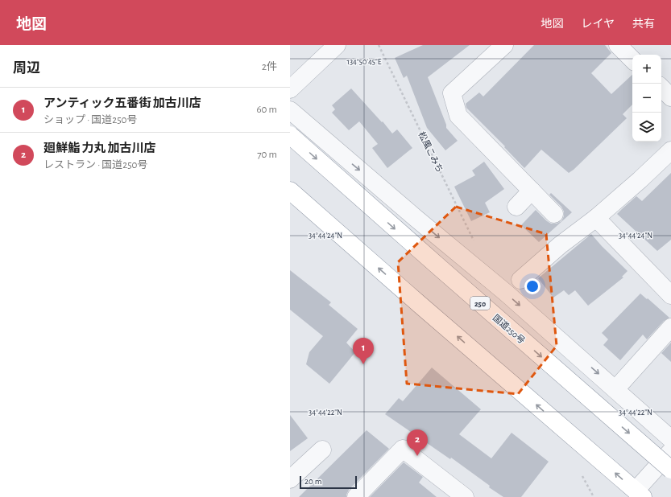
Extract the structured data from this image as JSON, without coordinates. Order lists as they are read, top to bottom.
{
  "streets": {
    "highway": ["250", "国道250号"],
    "path": ["松風こみち"]
  },
  "scale_bar": "20 m",
  "page": {
    "header": "地図",
    "nav": ["地図", "レイヤ", "共有"],
    "heading": ["周辺", "2件"],
    "map_buttons": ["+", "−"],
    "list": [
      {
        "mark": "1",
        "name": "アンティック五番街 加古川店",
        "note": "ショップ · 国道250号",
        "value": "60 m"
      },
      {
        "mark": "2",
        "name": "廻鮮鮨 力丸 加古川店",
        "note": "レストラン · 国道250号",
        "value": "70 m"
      }
    ],
    "pins": ["1", "2"],
    "scale": "20 m"
  },
  "coordinates": ["134°50'45\"E", "34°44'24\"N", "34°44'22\"N"]
}
